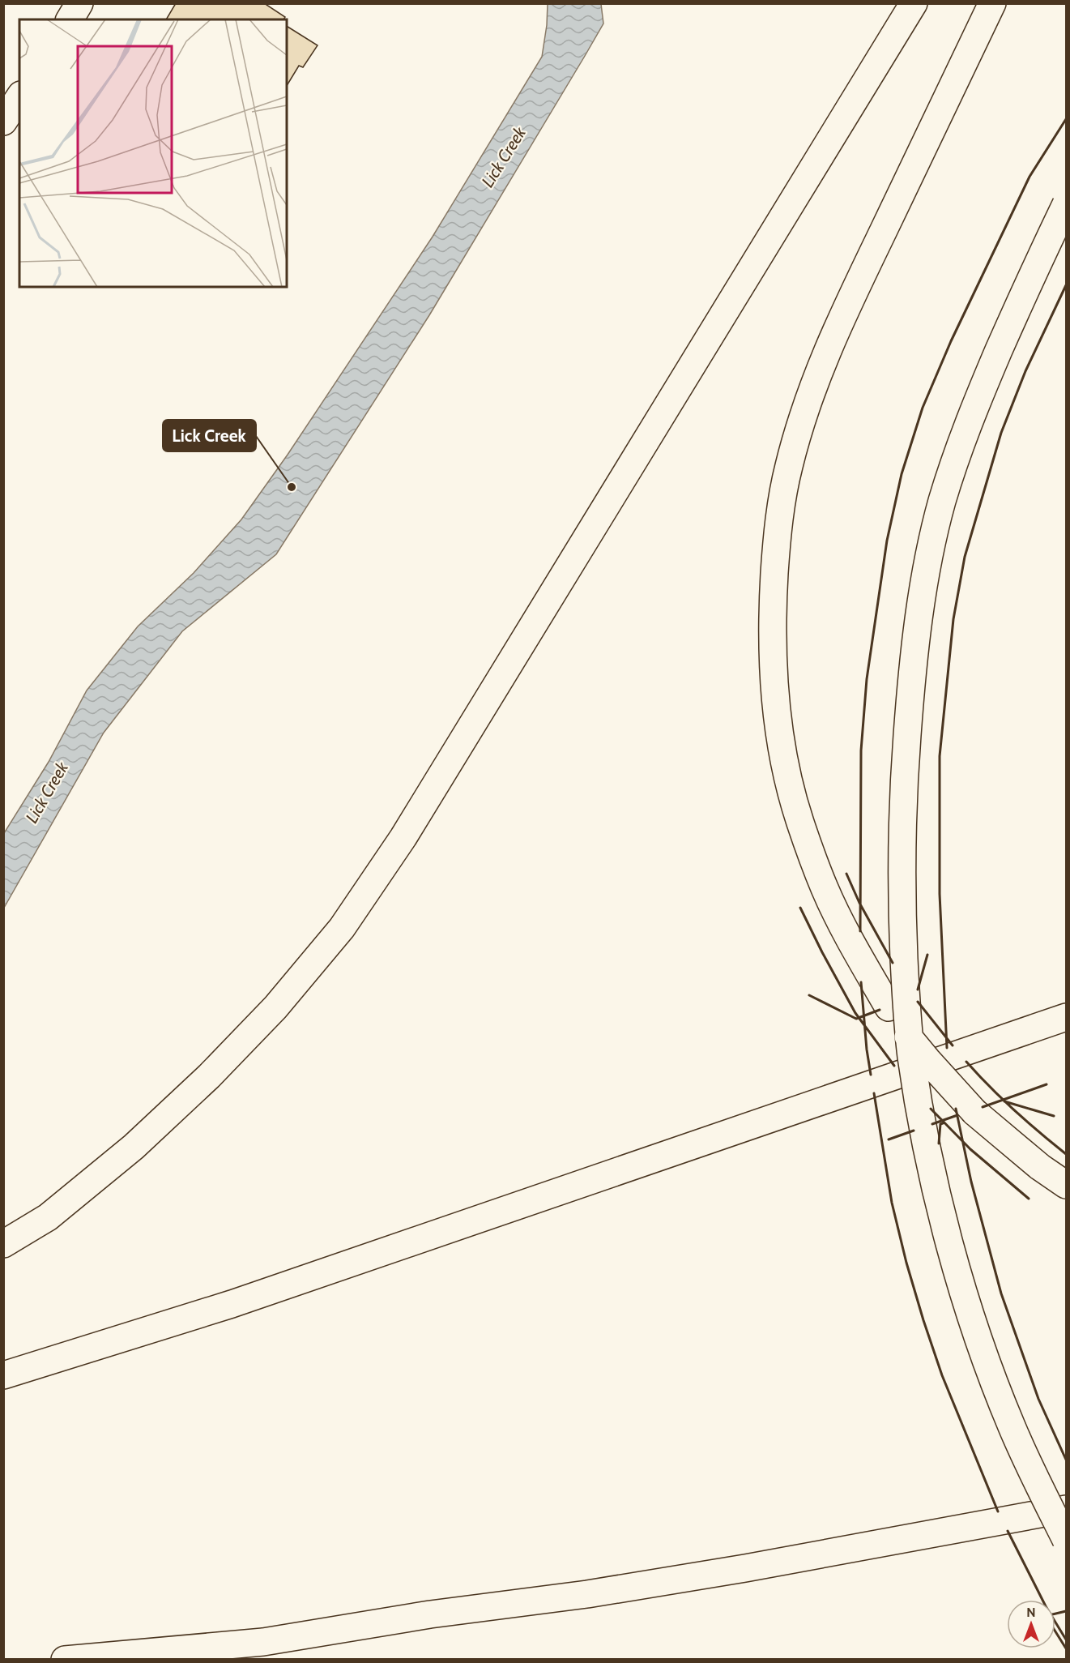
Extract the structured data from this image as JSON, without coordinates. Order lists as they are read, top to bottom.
{
  "water": ["Lick Creek"],
  "places": ["Lick Creek"],
  "north": "top"
}
